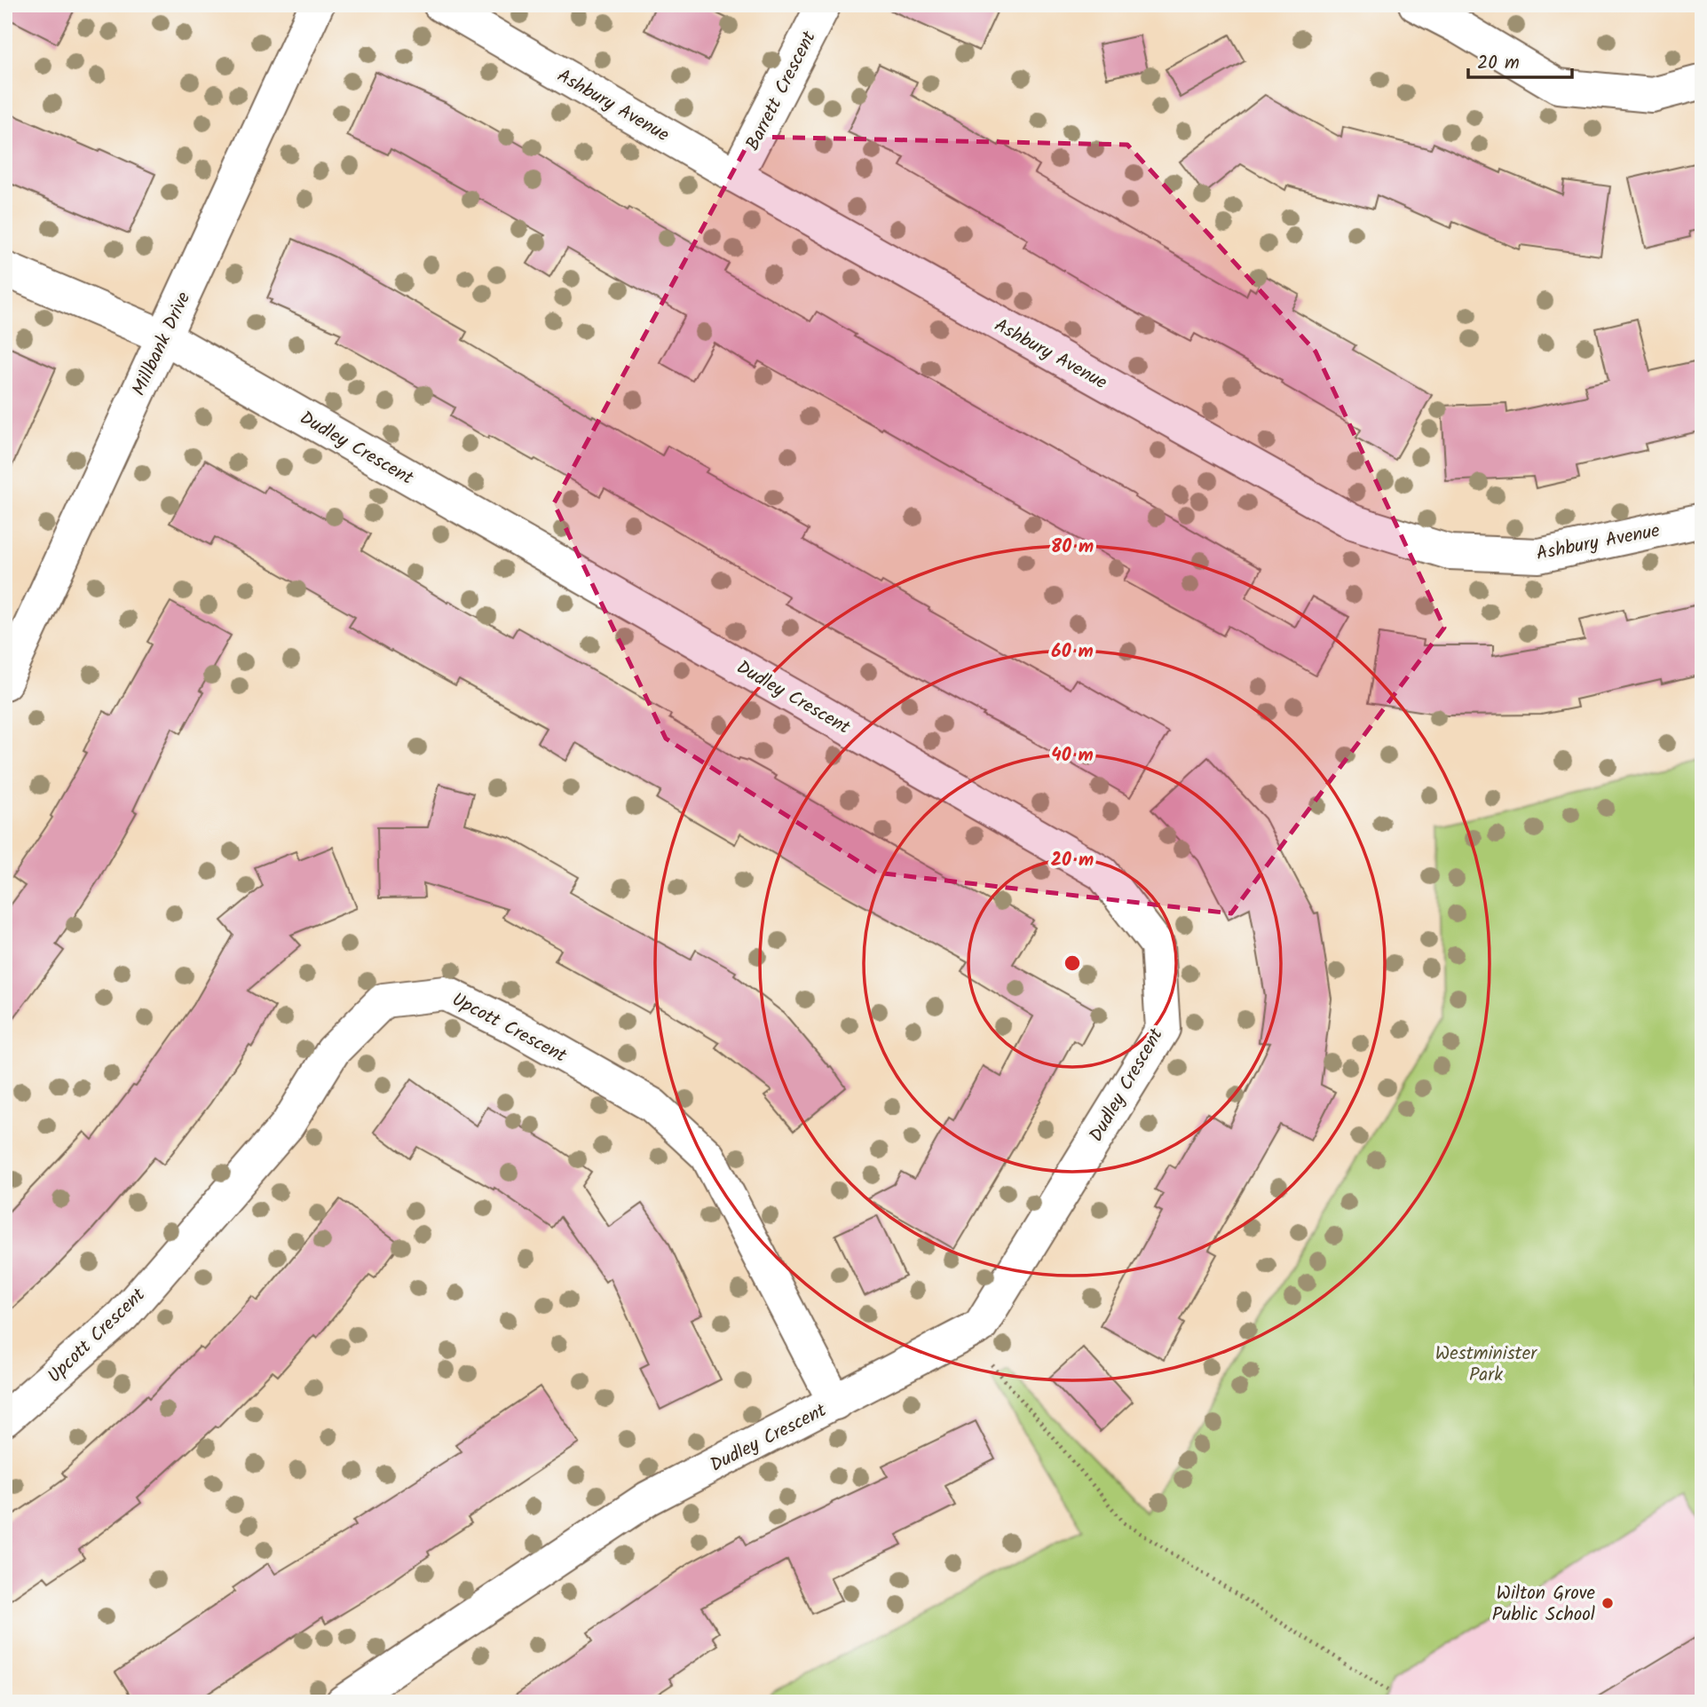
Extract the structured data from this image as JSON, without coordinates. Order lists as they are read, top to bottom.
{
  "streets": {
    "street": [
      "Barrett Crescent",
      "Ashbury Avenue",
      "Millbank Drive",
      "Dudley Crescent",
      "Upcott Crescent"
    ]
  },
  "crossings": [
    ["Barrett Crescent", "Ashbury Avenue"],
    ["Millbank Drive", "Dudley Crescent"],
    ["Dudley Crescent", "Upcott Crescent"]
  ],
  "parks": ["Westminister Park"],
  "places": ["Wilton Grove Public School"],
  "scale_bar": "20 m",
  "rings": [
    "80 m",
    "60 m",
    "40 m",
    "20 m"
  ]
}
